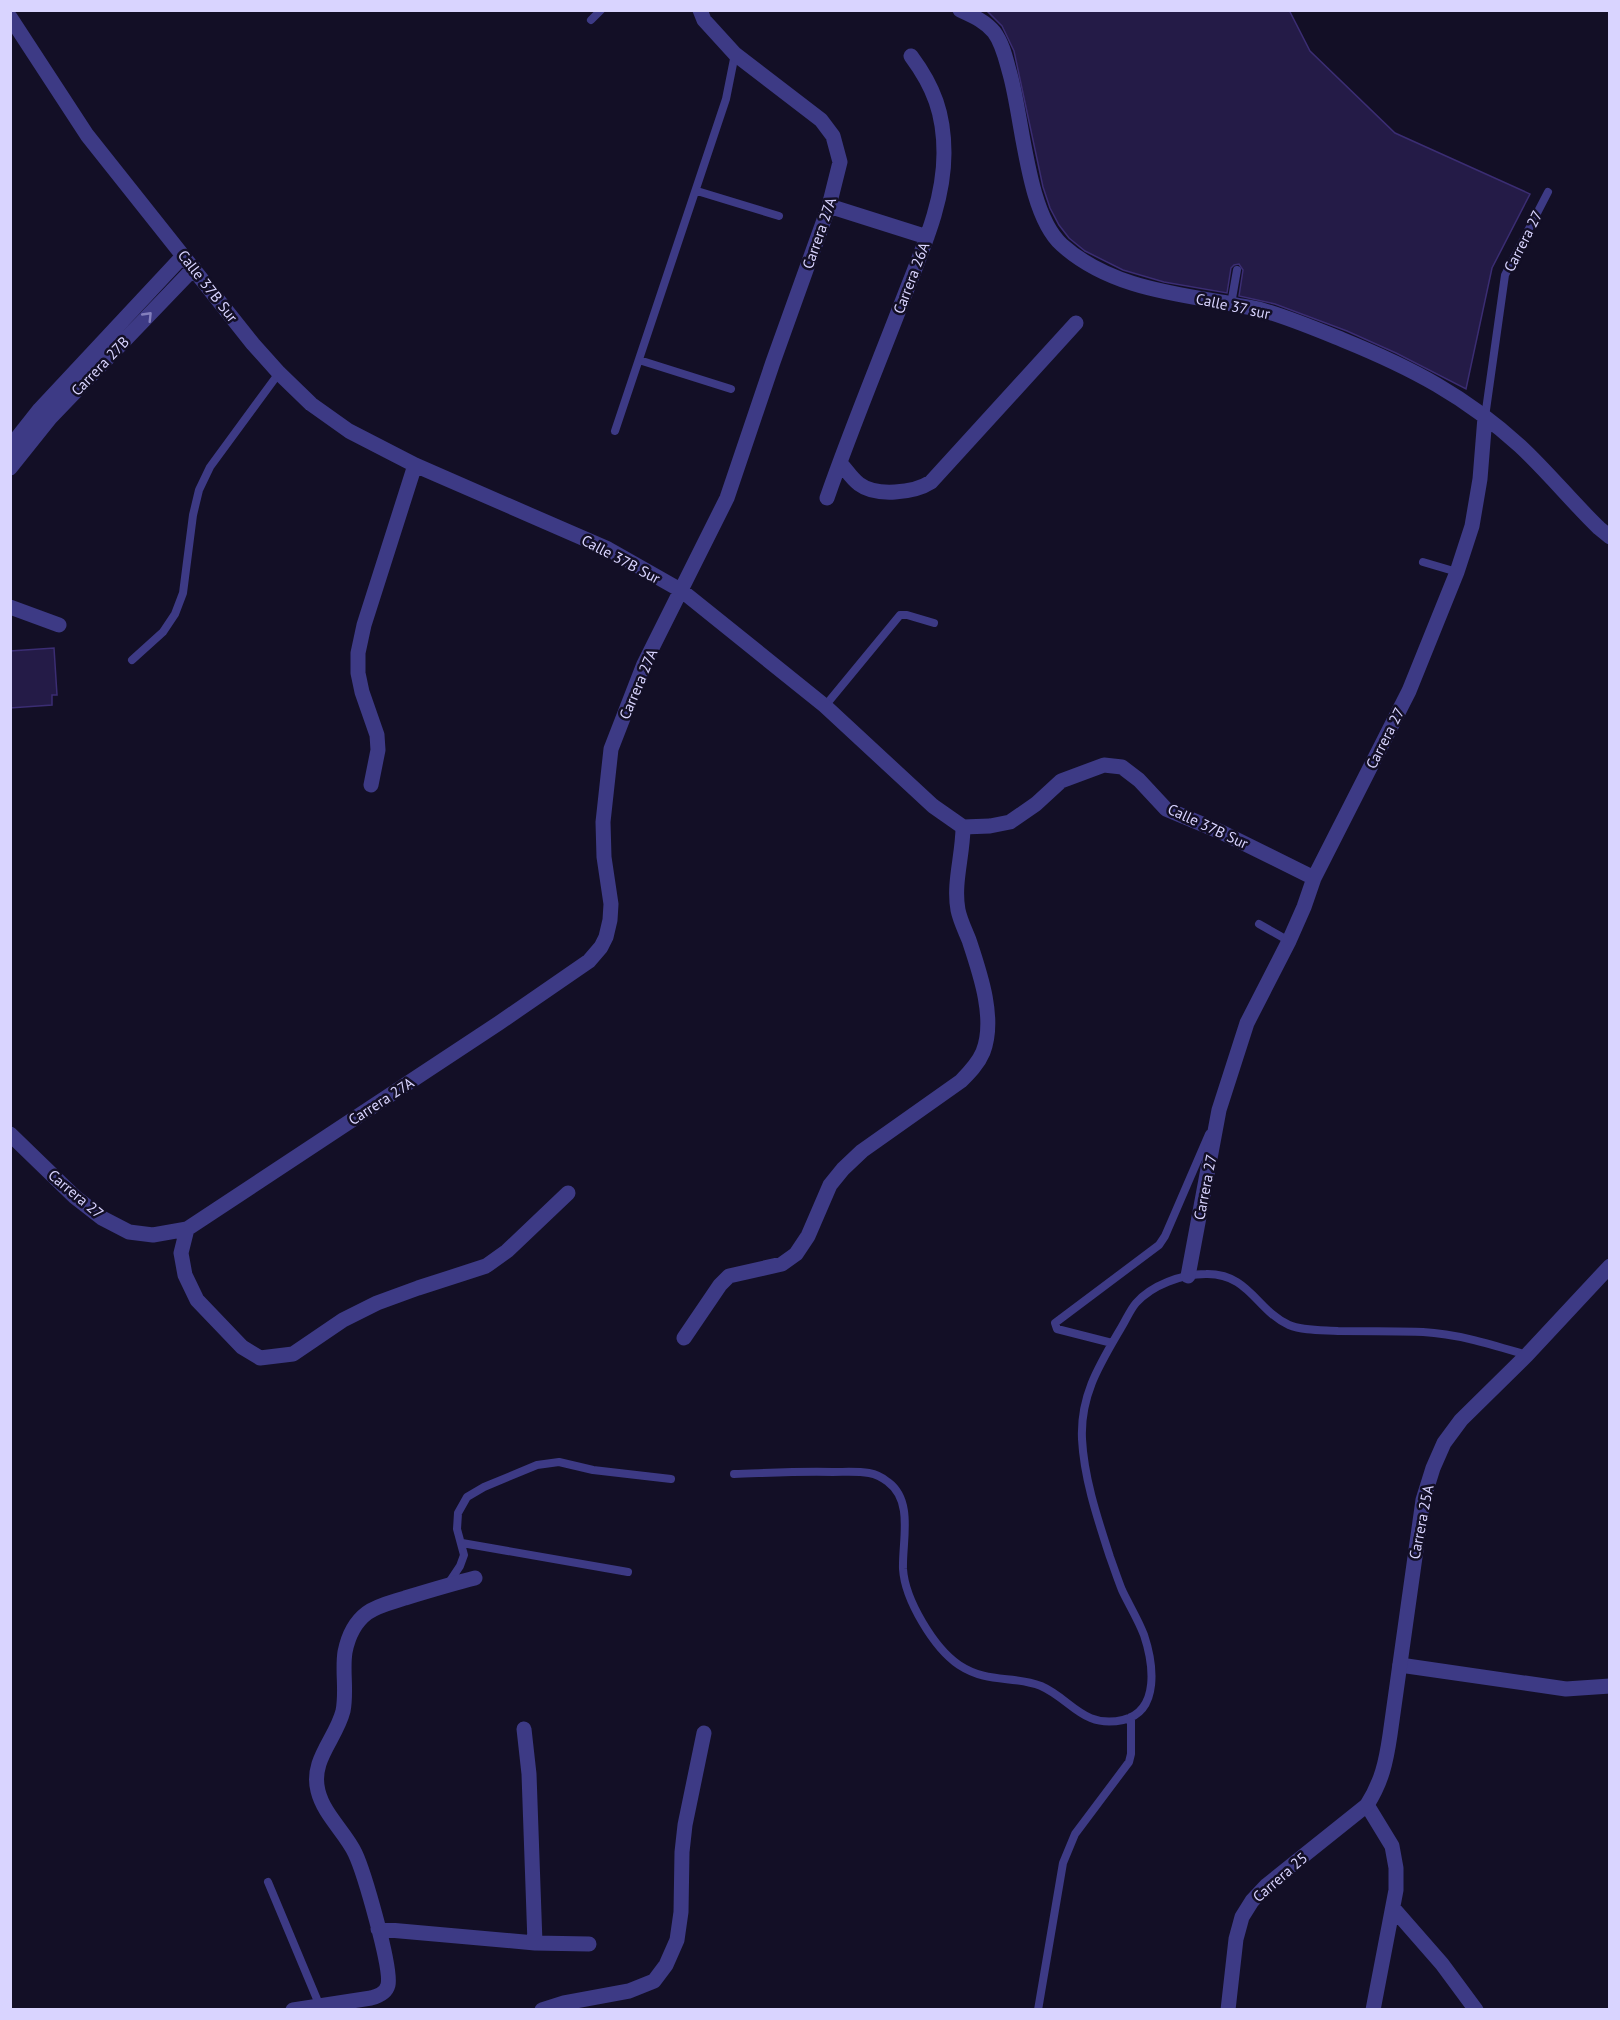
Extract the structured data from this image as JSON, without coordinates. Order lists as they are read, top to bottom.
{
  "streets": {
    "street": [
      "Carrera 27A",
      "Carrera 27",
      "Carrera 26A",
      "Calle 37B Sur",
      "Calle 37 sur",
      "Carrera 27B",
      "Carrera 25A",
      "Carrera 25"
    ]
  },
  "crossings": [
    ["Carrera 27A", "Carrera 27"],
    ["Carrera 27A", "Calle 37B Sur"],
    ["Carrera 27", "Calle 37B Sur"],
    ["Carrera 27", "Calle 37 sur"],
    ["Calle 37B Sur", "Carrera 27B"],
    ["Carrera 25A", "Carrera 25"]
  ]
}
